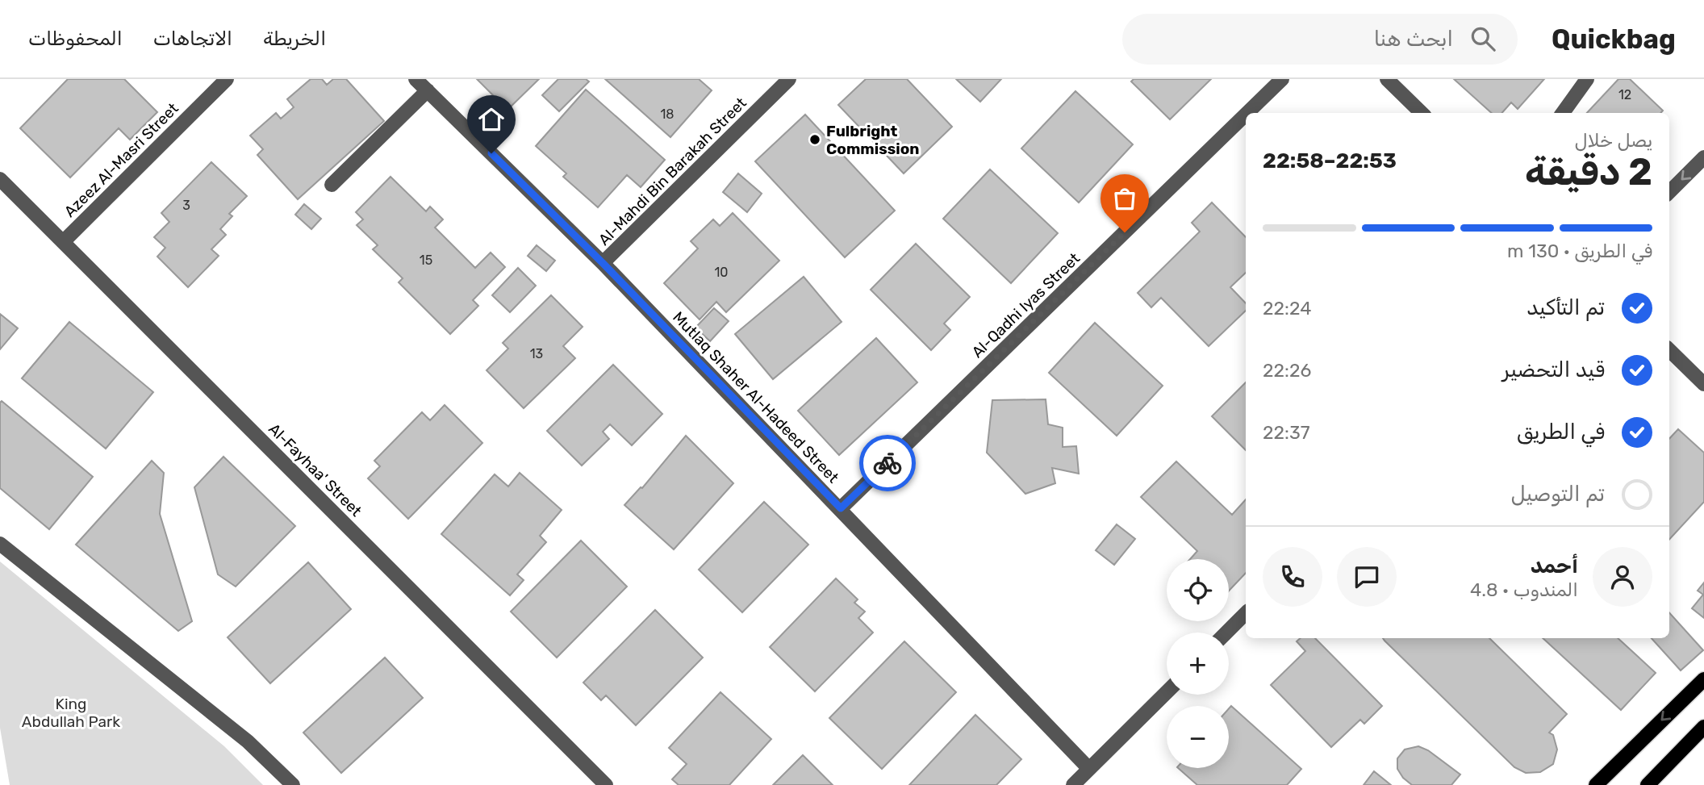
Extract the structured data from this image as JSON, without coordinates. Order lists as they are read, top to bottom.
{
  "streets": {
    "street": [
      "Azeez Al-Masri Street",
      "Al-Mahdi Bin Barakah Street",
      "Al-Qadhi Iyas Street",
      "Mutlaq Shaher Al-Hadeed Street",
      "Al-Fayhaa' Street"
    ]
  },
  "crossings": [
    ["Azeez Al-Masri Street", "Al-Fayhaa' Street"],
    ["Al-Mahdi Bin Barakah Street", "Mutlaq Shaher Al-Hadeed Street"],
    ["Al-Qadhi Iyas Street", "Mutlaq Shaher Al-Hadeed Street"]
  ],
  "parks": ["King Abdullah Park"],
  "places": ["Fulbright Commission"],
  "house_numbers": [
    "12",
    "18",
    "3",
    "15",
    "10",
    "13"
  ],
  "page": {
    "header": "Quickbag",
    "search": "ابحث هنا",
    "nav": ["الخريطة", "الاتجاهات", "المحفوظات"],
    "heading": ["2 دقيقة", "يصل خلال", "22:53–22:58"],
    "panel": ["أحمد", "المندوب · 4.8"],
    "bar": "في الطريق · 130 m",
    "list": [
      ["تم التأكيد", "22:24"],
      ["قيد التحضير", "22:26"],
      ["في الطريق", "22:37"],
      "تم التوصيل"
    ],
    "map_buttons": ["+", "−"]
  }
}
